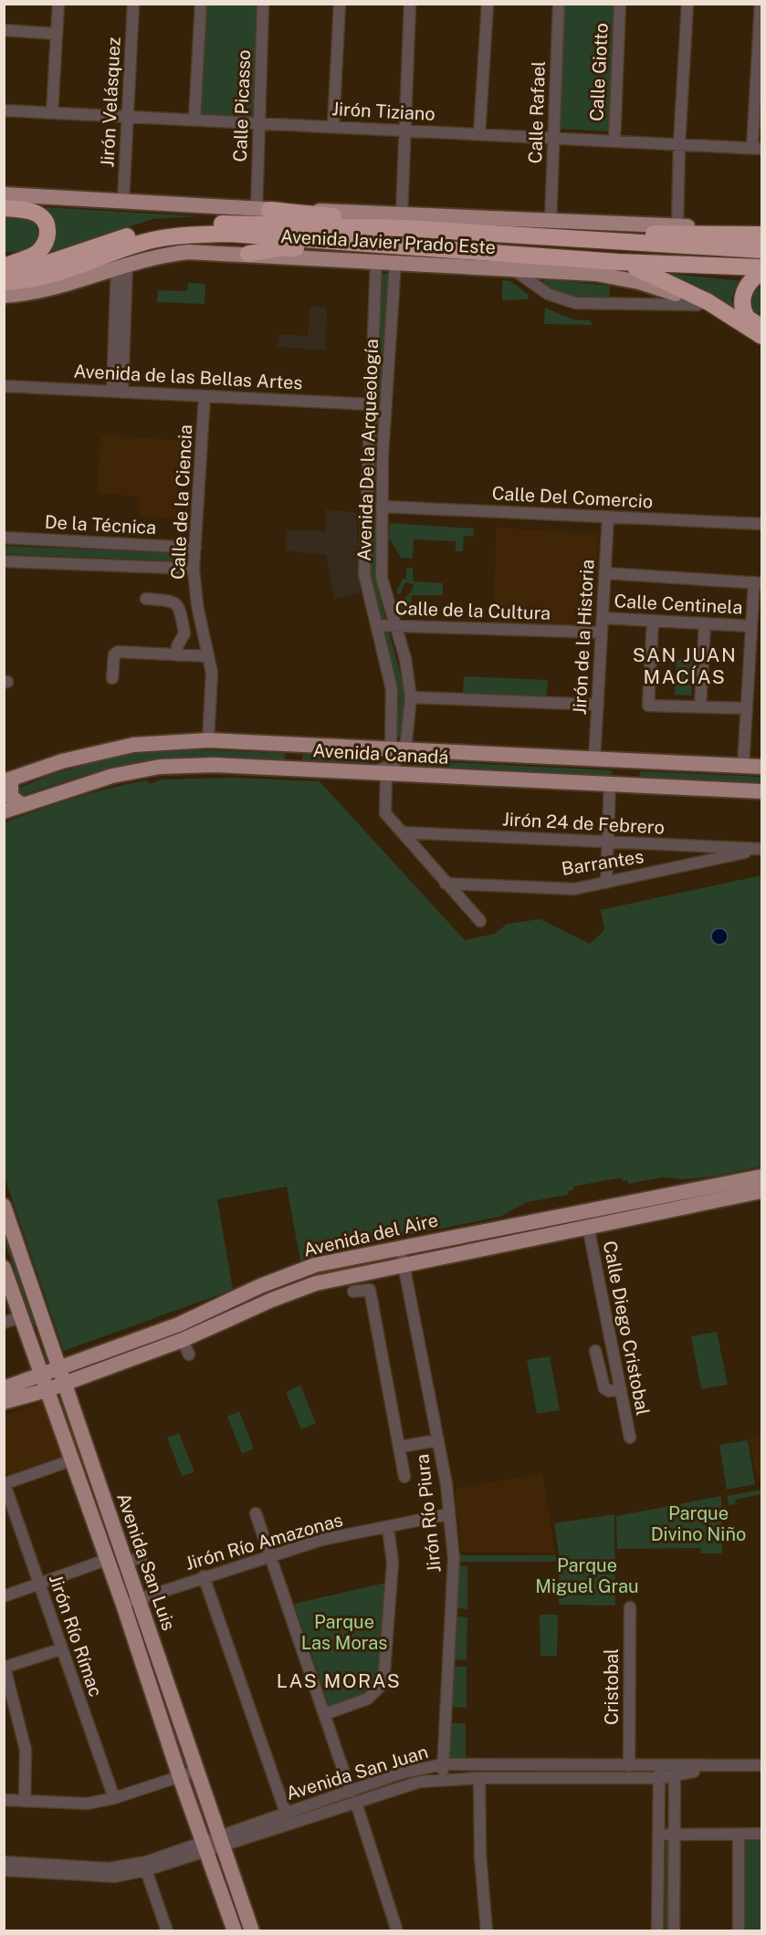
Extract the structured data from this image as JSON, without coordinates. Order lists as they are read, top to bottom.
{
  "streets": {
    "highway": ["Avenida Javier Prado Este"],
    "main road": ["Avenida Canadá", "Avenida del Aire", "Avenida San Luis"],
    "street": [
      "Calle Giotto",
      "Jirón Velásquez",
      "Calle Picasso",
      "Jirón Tiziano",
      "Calle Rafael",
      "Avenida de las Bellas Artes",
      "Avenida De la Arqueología",
      "Calle Del Comercio",
      "Calle de la Ciencia",
      "De la Técnica",
      "Calle Centinela",
      "Calle de la Cultura",
      "Jirón de la Historia",
      "Jirón 24 de Febrero",
      "Barrantes",
      "Calle Diego Cristobal",
      "Jirón Río Piura",
      "Jirón Río Amazonas",
      "Jirón Río Rímac",
      "Cristobal",
      "Avenida San Juan"
    ]
  },
  "crossings": [
    ["Calle Giotto", "Jirón Tiziano"],
    ["Jirón Velásquez", "Jirón Tiziano"],
    ["Calle Picasso", "Jirón Tiziano"],
    ["Jirón Tiziano", "Calle Rafael"],
    ["Calle Rafael", "Avenida Javier Prado Este"],
    ["Avenida Javier Prado Este", "Avenida De la Arqueología"],
    ["Avenida de las Bellas Artes", "Avenida De la Arqueología"],
    ["Avenida de las Bellas Artes", "Calle de la Ciencia"],
    ["Avenida De la Arqueología", "Calle Del Comercio"],
    ["Avenida De la Arqueología", "Calle de la Cultura"],
    ["Avenida De la Arqueología", "Avenida Canadá"],
    ["Calle Del Comercio", "Jirón de la Historia"],
    ["Calle de la Ciencia", "De la Técnica"],
    ["Calle de la Ciencia", "Avenida Canadá"],
    ["Calle Centinela", "Jirón de la Historia"],
    ["Calle de la Cultura", "Jirón de la Historia"],
    ["Jirón de la Historia", "Avenida Canadá"],
    ["Jirón 24 de Febrero", "Barrantes"],
    ["Avenida del Aire", "Calle Diego Cristobal"],
    ["Avenida del Aire", "Jirón Río Piura"],
    ["Avenida del Aire", "Avenida San Luis"],
    ["Jirón Río Piura", "Jirón Río Amazonas"],
    ["Jirón Río Piura", "Avenida San Juan"],
    ["Jirón Río Amazonas", "Avenida San Luis"],
    ["Avenida San Luis", "Avenida San Juan"],
    ["Cristobal", "Avenida San Juan"]
  ],
  "districts": ["SAN JUAN MACÍAS", "LAS MORAS"],
  "parks": ["Parque Divino Niño", "Parque Miguel Grau", "Parque Las Moras"]
}
